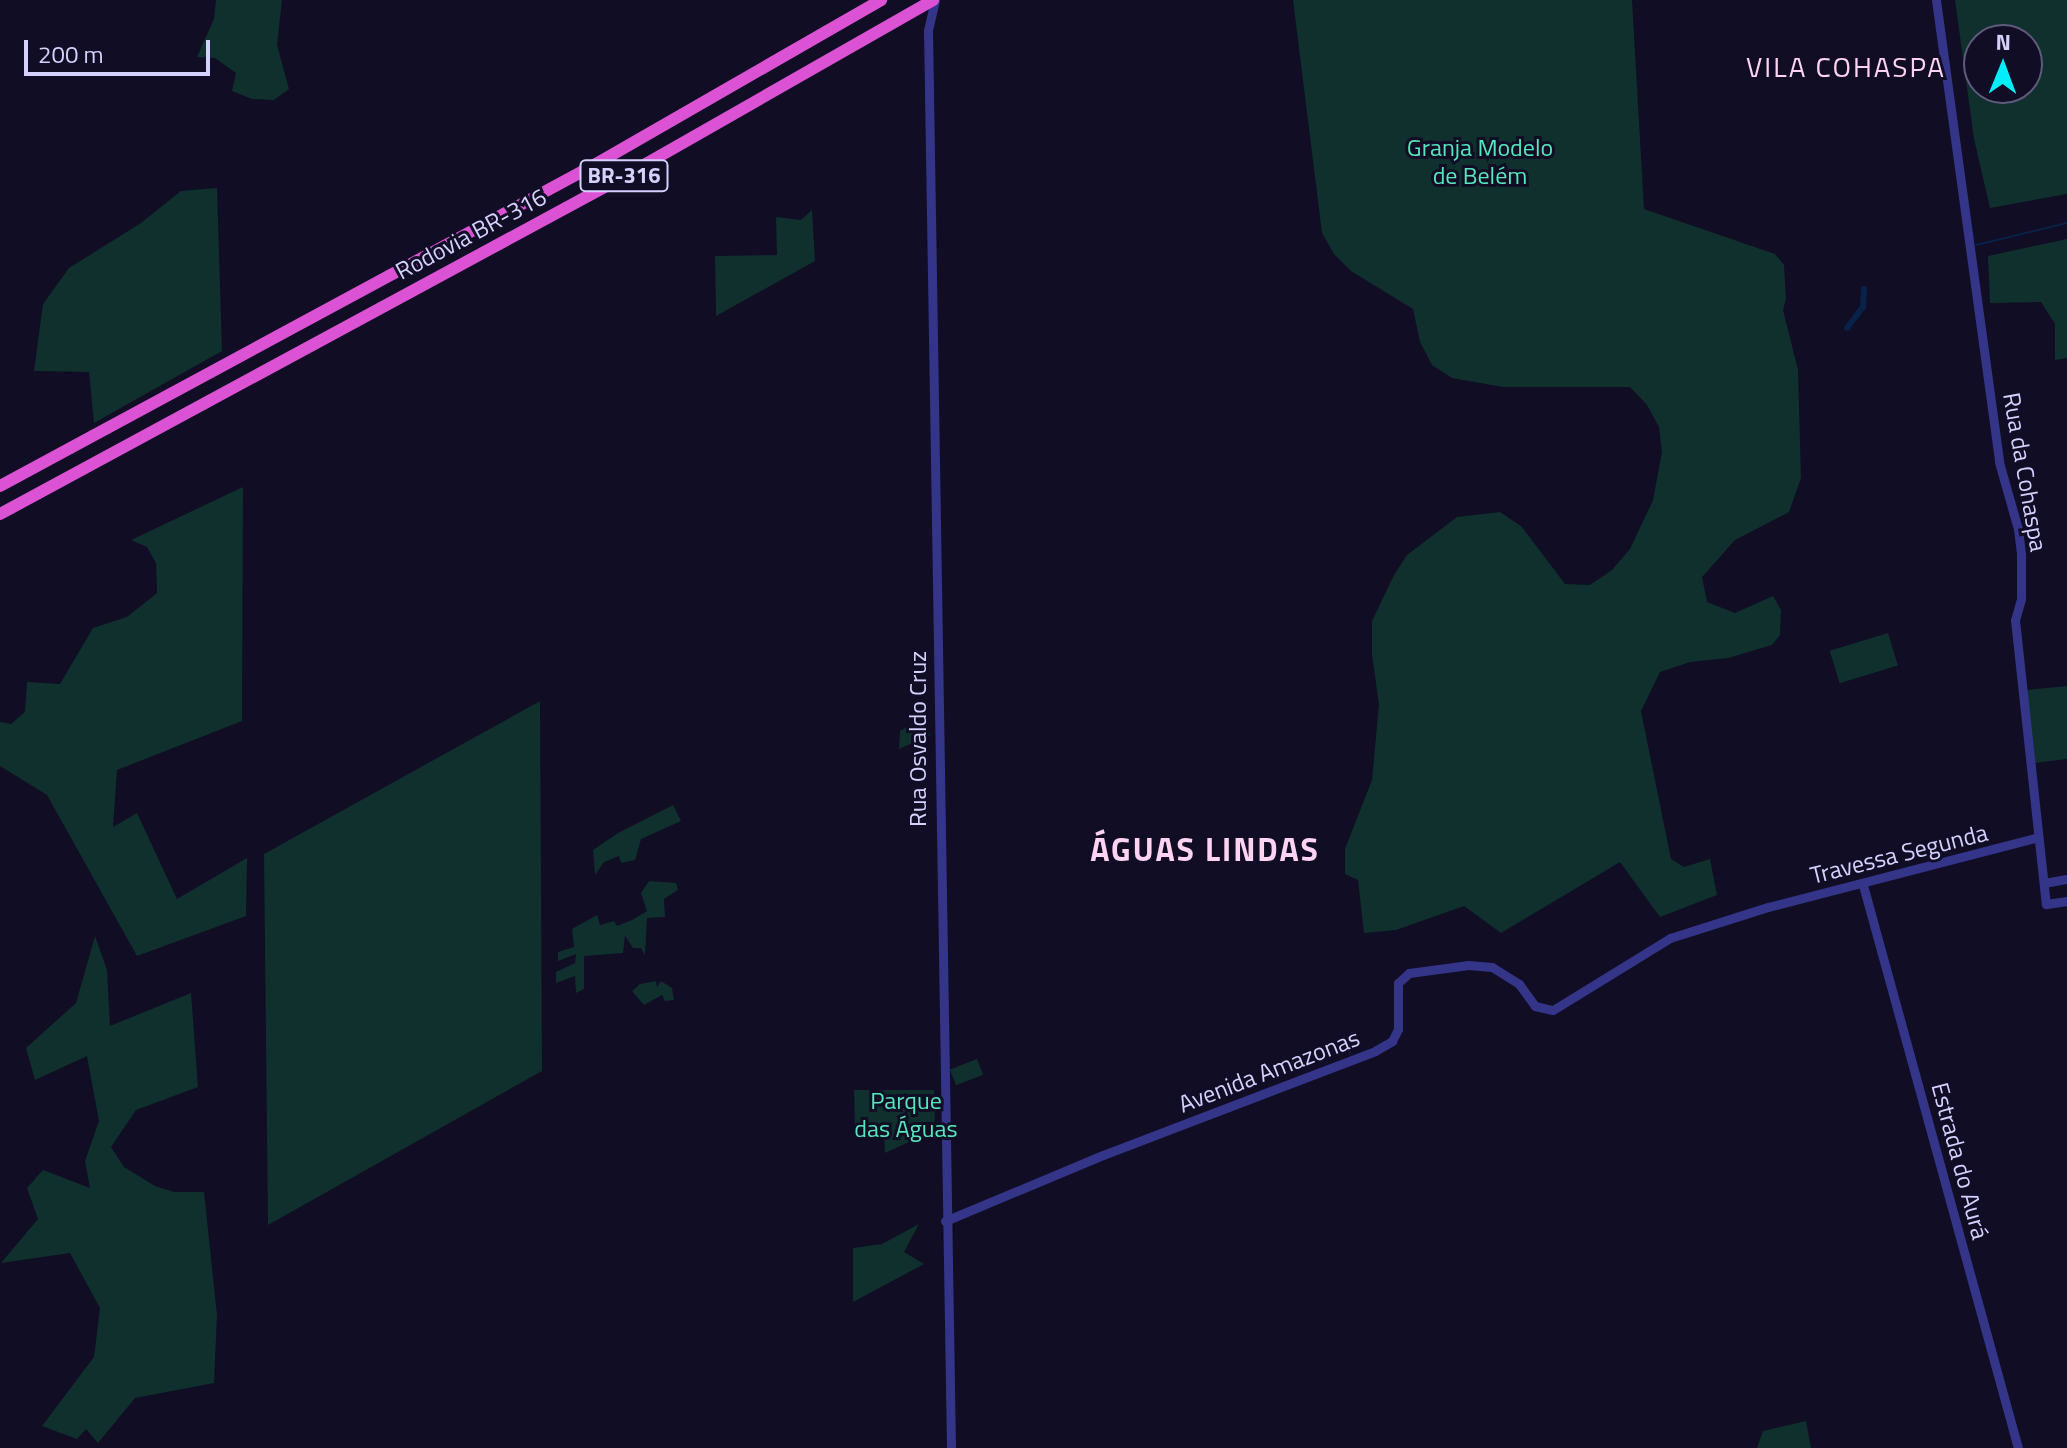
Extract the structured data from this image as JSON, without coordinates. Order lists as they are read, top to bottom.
{
  "streets": {
    "highway": ["BR-316", "Rodovia BR-316"],
    "street": [
      "Rua da Cohaspa",
      "Rua Osvaldo Cruz",
      "Travessa Segunda",
      "Avenida Amazonas",
      "Estrada do Aurá"
    ]
  },
  "crossings": [
    ["Rodovia BR-316", "Rua Osvaldo Cruz"],
    ["Rua da Cohaspa", "Travessa Segunda"],
    ["Rua Osvaldo Cruz", "Avenida Amazonas"],
    ["Travessa Segunda", "Avenida Amazonas"],
    ["Travessa Segunda", "Estrada do Aurá"]
  ],
  "districts": ["VILA COHASPA", "ÁGUAS LINDAS"],
  "parks": ["Granja Modelo de Belém", "Parque das Águas"],
  "scale_bar": "200 m",
  "north": "top"
}
